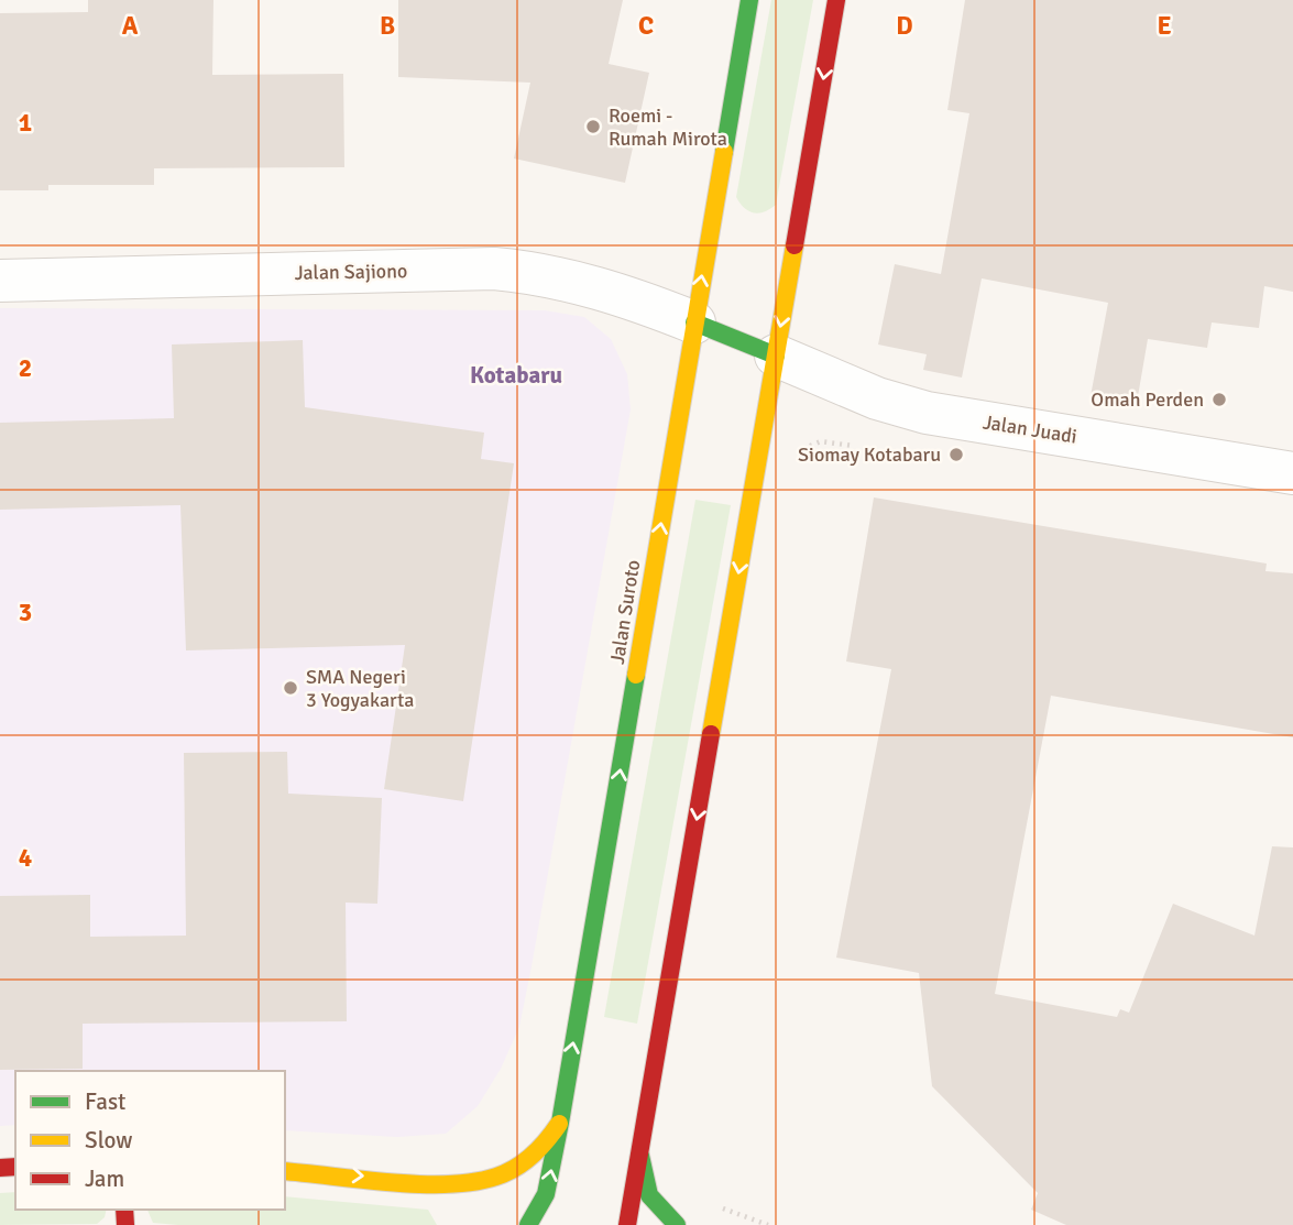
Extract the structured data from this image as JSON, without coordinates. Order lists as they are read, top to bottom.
{
  "streets": {
    "main road": ["Jalan Suroto"],
    "street": ["Jalan Sajiono", "Jalan Juadi"]
  },
  "crossings": [
    ["Jalan Sajiono", "Jalan Suroto"]
  ],
  "districts": ["Kotabaru"],
  "places": [
    "Roemi - Rumah Mirota",
    "Omah Perden",
    "Siomay Kotabaru",
    "SMA Negeri 3 Yogyakarta"
  ],
  "legend": ["Fast", "Slow", "Jam"],
  "grid": {
    "columns": [
      "A",
      "B",
      "C",
      "D",
      "E"
    ],
    "rows": [
      "1",
      "2",
      "3",
      "4"
    ]
  }
}
